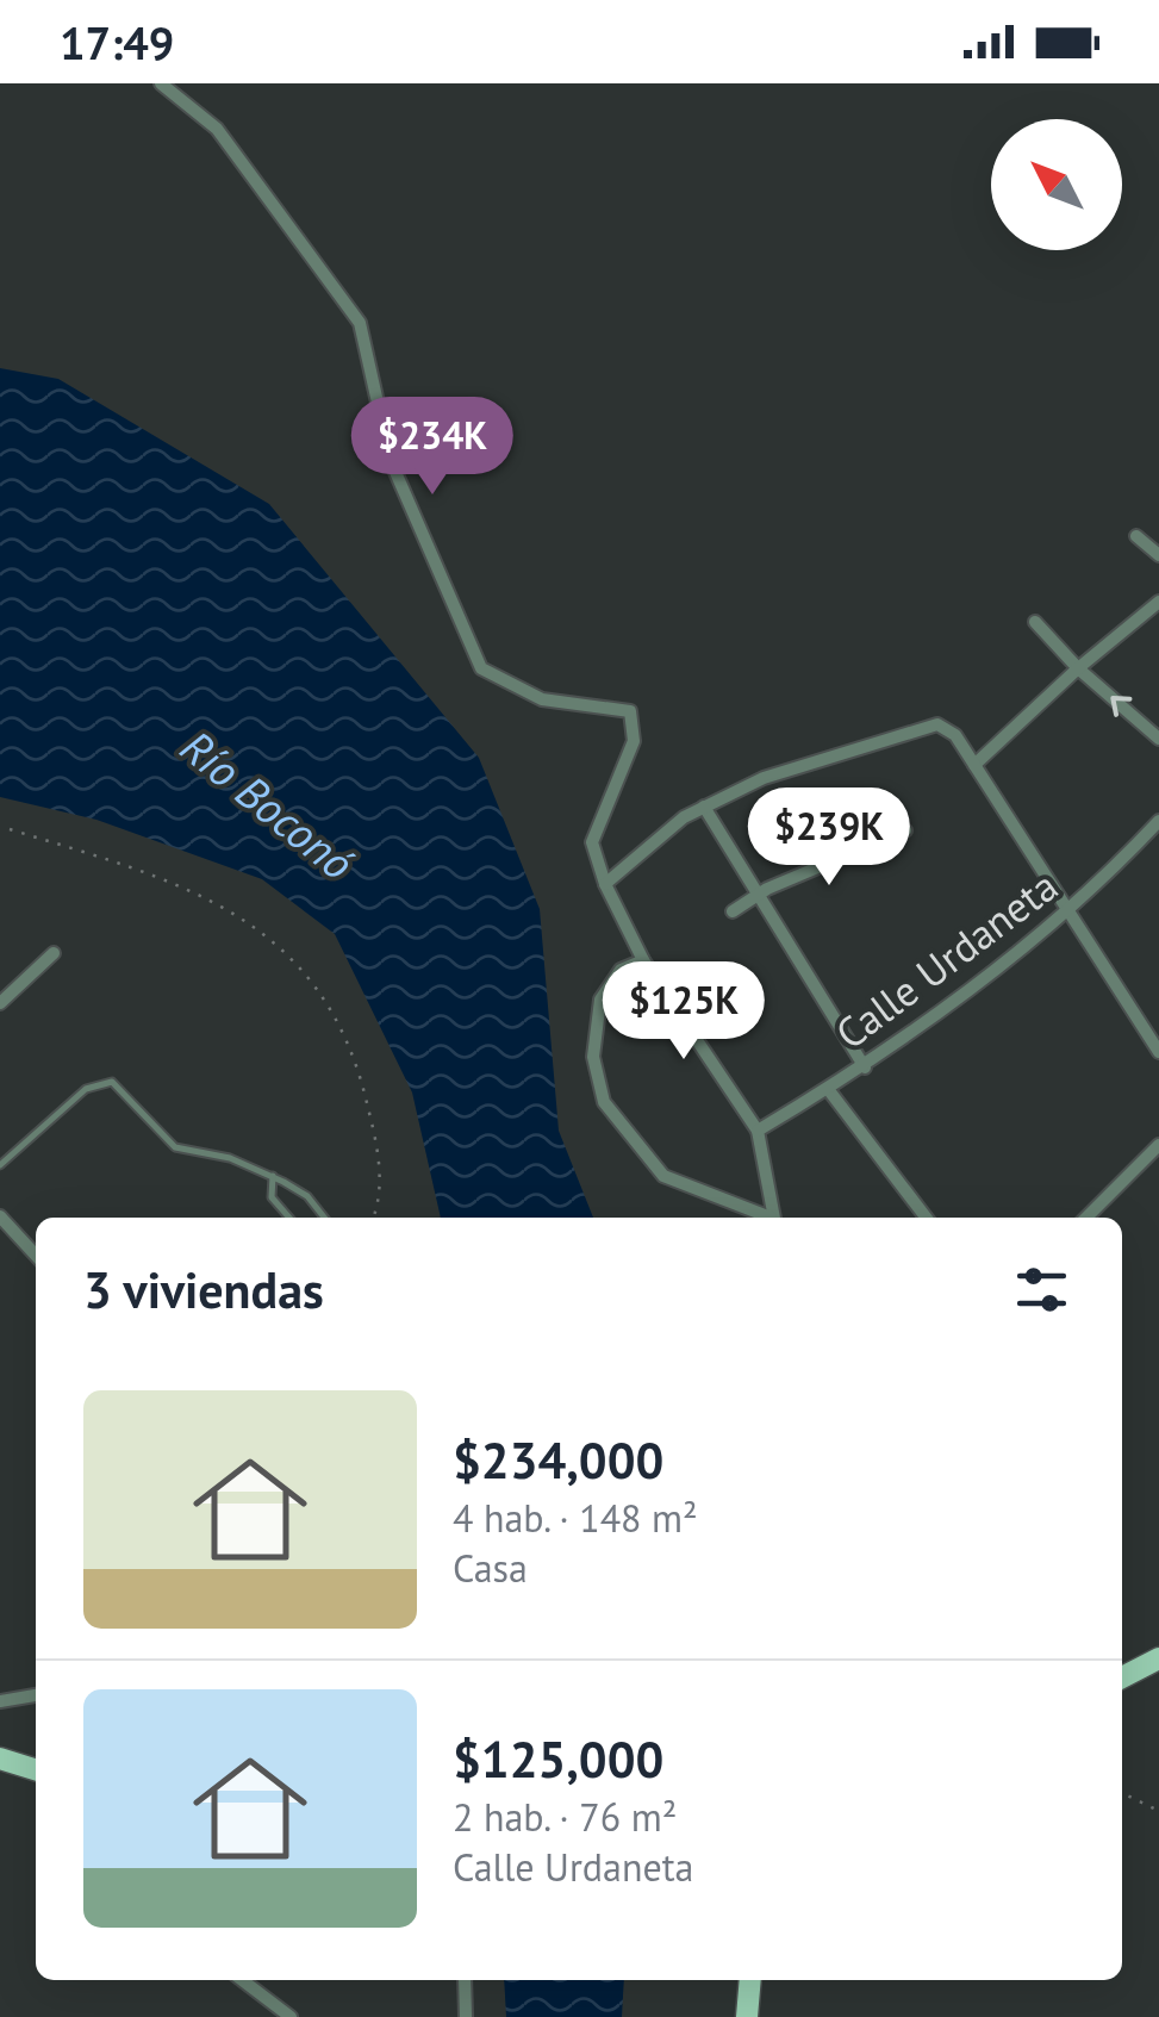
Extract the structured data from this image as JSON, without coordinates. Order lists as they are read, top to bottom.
{
  "streets": {
    "street": ["Calle Urdaneta"]
  },
  "water": ["Río Boconó"],
  "north": "top left",
  "page": {
    "status": "17:49",
    "price": ["$234K", "$239K", "$125K"],
    "heading": "3 viviendas",
    "list": [
      {
        "name": "$234,000",
        "note": "4 hab. · 148 m² · Casa"
      },
      {
        "name": "$125,000",
        "note": "2 hab. · 76 m² · Calle Urdaneta"
      }
    ]
  }
}
